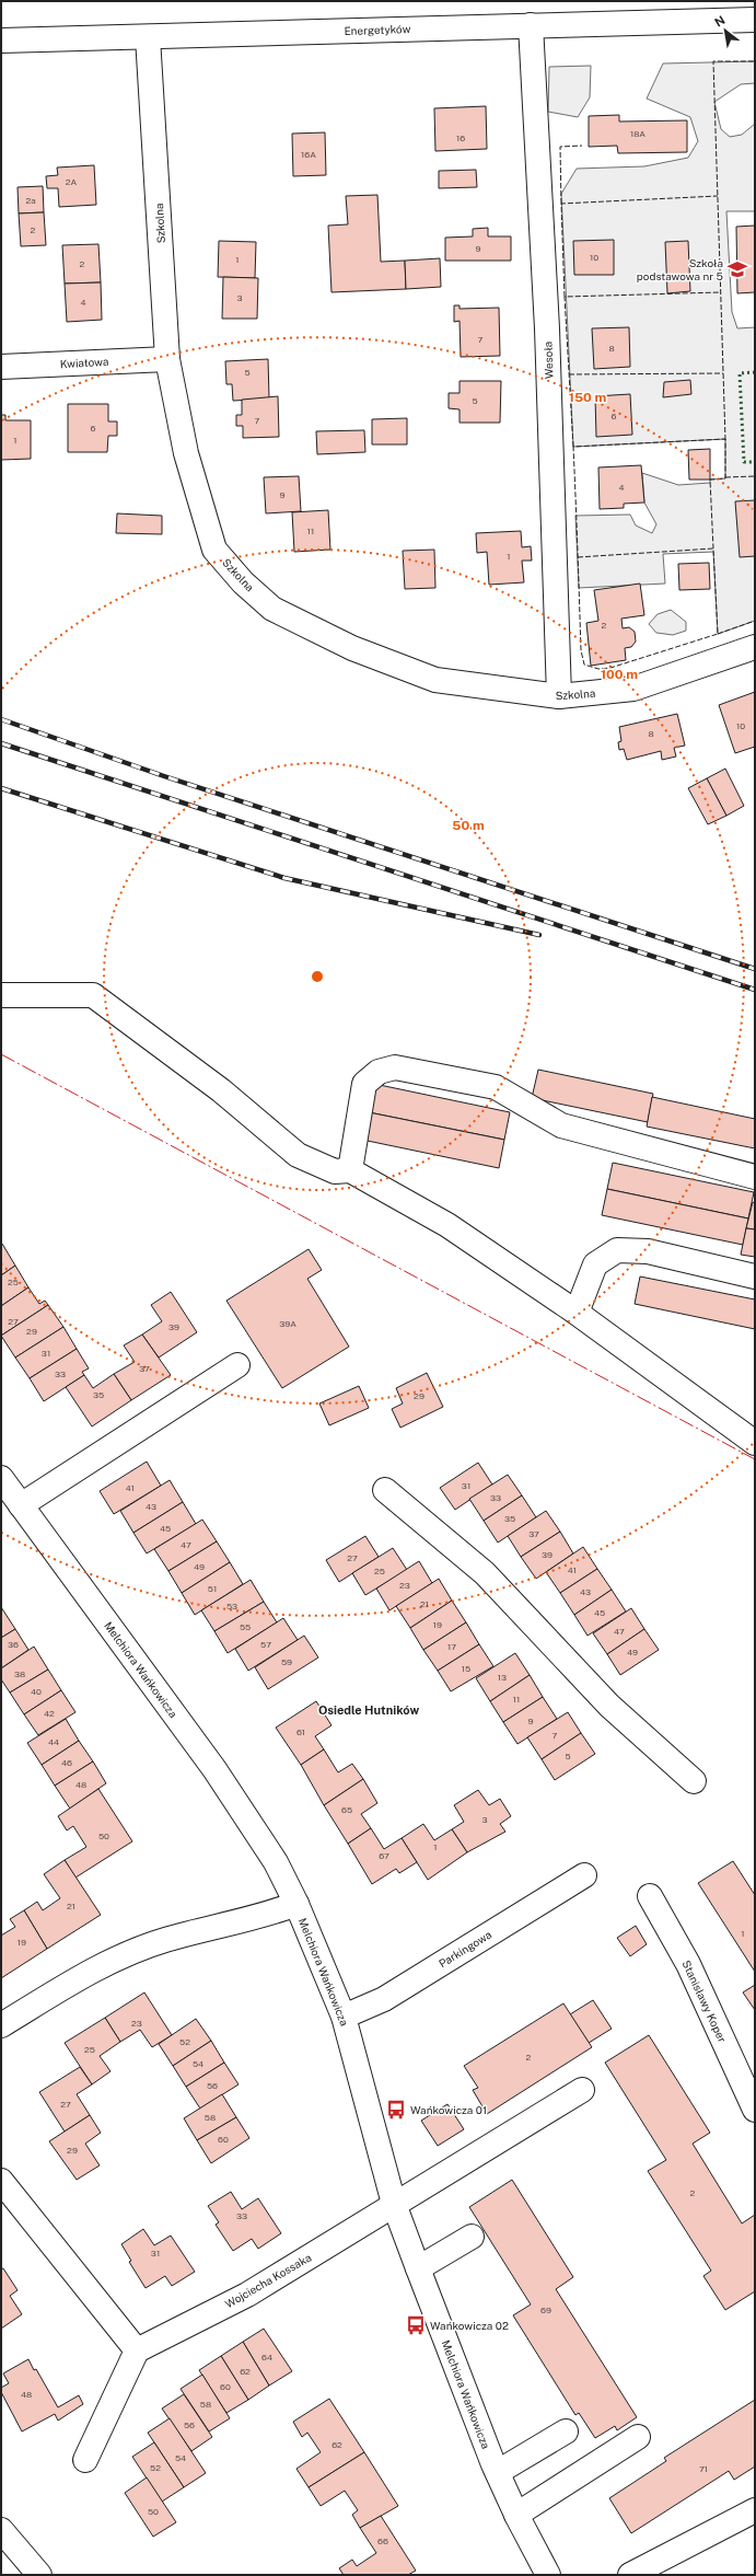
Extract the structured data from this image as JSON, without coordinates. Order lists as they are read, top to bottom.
{
  "streets": {
    "street": [
      "Energetyków",
      "Szkolna",
      "Wesoła",
      "Kwiatowa",
      "Melchiora Wańkowicza",
      "Parkingowa",
      "Stanisławy Koper",
      "Wojciecha Kossaka"
    ]
  },
  "crossings": [
    ["Energetyków", "Szkolna"],
    ["Energetyków", "Wesoła"],
    ["Szkolna", "Wesoła"],
    ["Szkolna", "Kwiatowa"],
    ["Melchiora Wańkowicza", "Parkingowa"],
    ["Melchiora Wańkowicza", "Wojciecha Kossaka"]
  ],
  "districts": ["Osiedle Hutników"],
  "places": {
    "school or university": ["Szkoła podstawowa nr 5"],
    "bus stop": ["Wańkowicza 01", "Wańkowicza 02"]
  },
  "house_numbers": [
    "18A",
    "16",
    "16A",
    "2A",
    "2a",
    "2",
    "9",
    "10",
    "1",
    "2",
    "3",
    "4",
    "7",
    "8",
    "5",
    "5",
    "6",
    "7",
    "6",
    "1",
    "4",
    "9",
    "11",
    "1",
    "2",
    "10",
    "8",
    "25",
    "27",
    "39A",
    "39",
    "29",
    "31",
    "37",
    "33",
    "35",
    "29",
    "31",
    "41",
    "33",
    "43",
    "35",
    "45",
    "37",
    "47",
    "39",
    "27",
    "49",
    "41",
    "25",
    "23",
    "51",
    "43",
    "21",
    "53",
    "45",
    "19",
    "55",
    "47",
    "36",
    "57",
    "17",
    "49",
    "59",
    "15",
    "38",
    "13",
    "40",
    "11",
    "42",
    "9",
    "61",
    "7",
    "44",
    "5",
    "46",
    "48",
    "65",
    "3",
    "50",
    "1",
    "67",
    "21",
    "1",
    "19",
    "23",
    "52",
    "25",
    "2",
    "54",
    "56",
    "27",
    "58",
    "60",
    "29",
    "2",
    "33",
    "31",
    "69",
    "64",
    "62",
    "60",
    "48",
    "58",
    "56",
    "62",
    "54",
    "52",
    "71",
    "50",
    "66"
  ],
  "north": "top left",
  "rings": ["150 m", "100 m", "50 m"]
}
